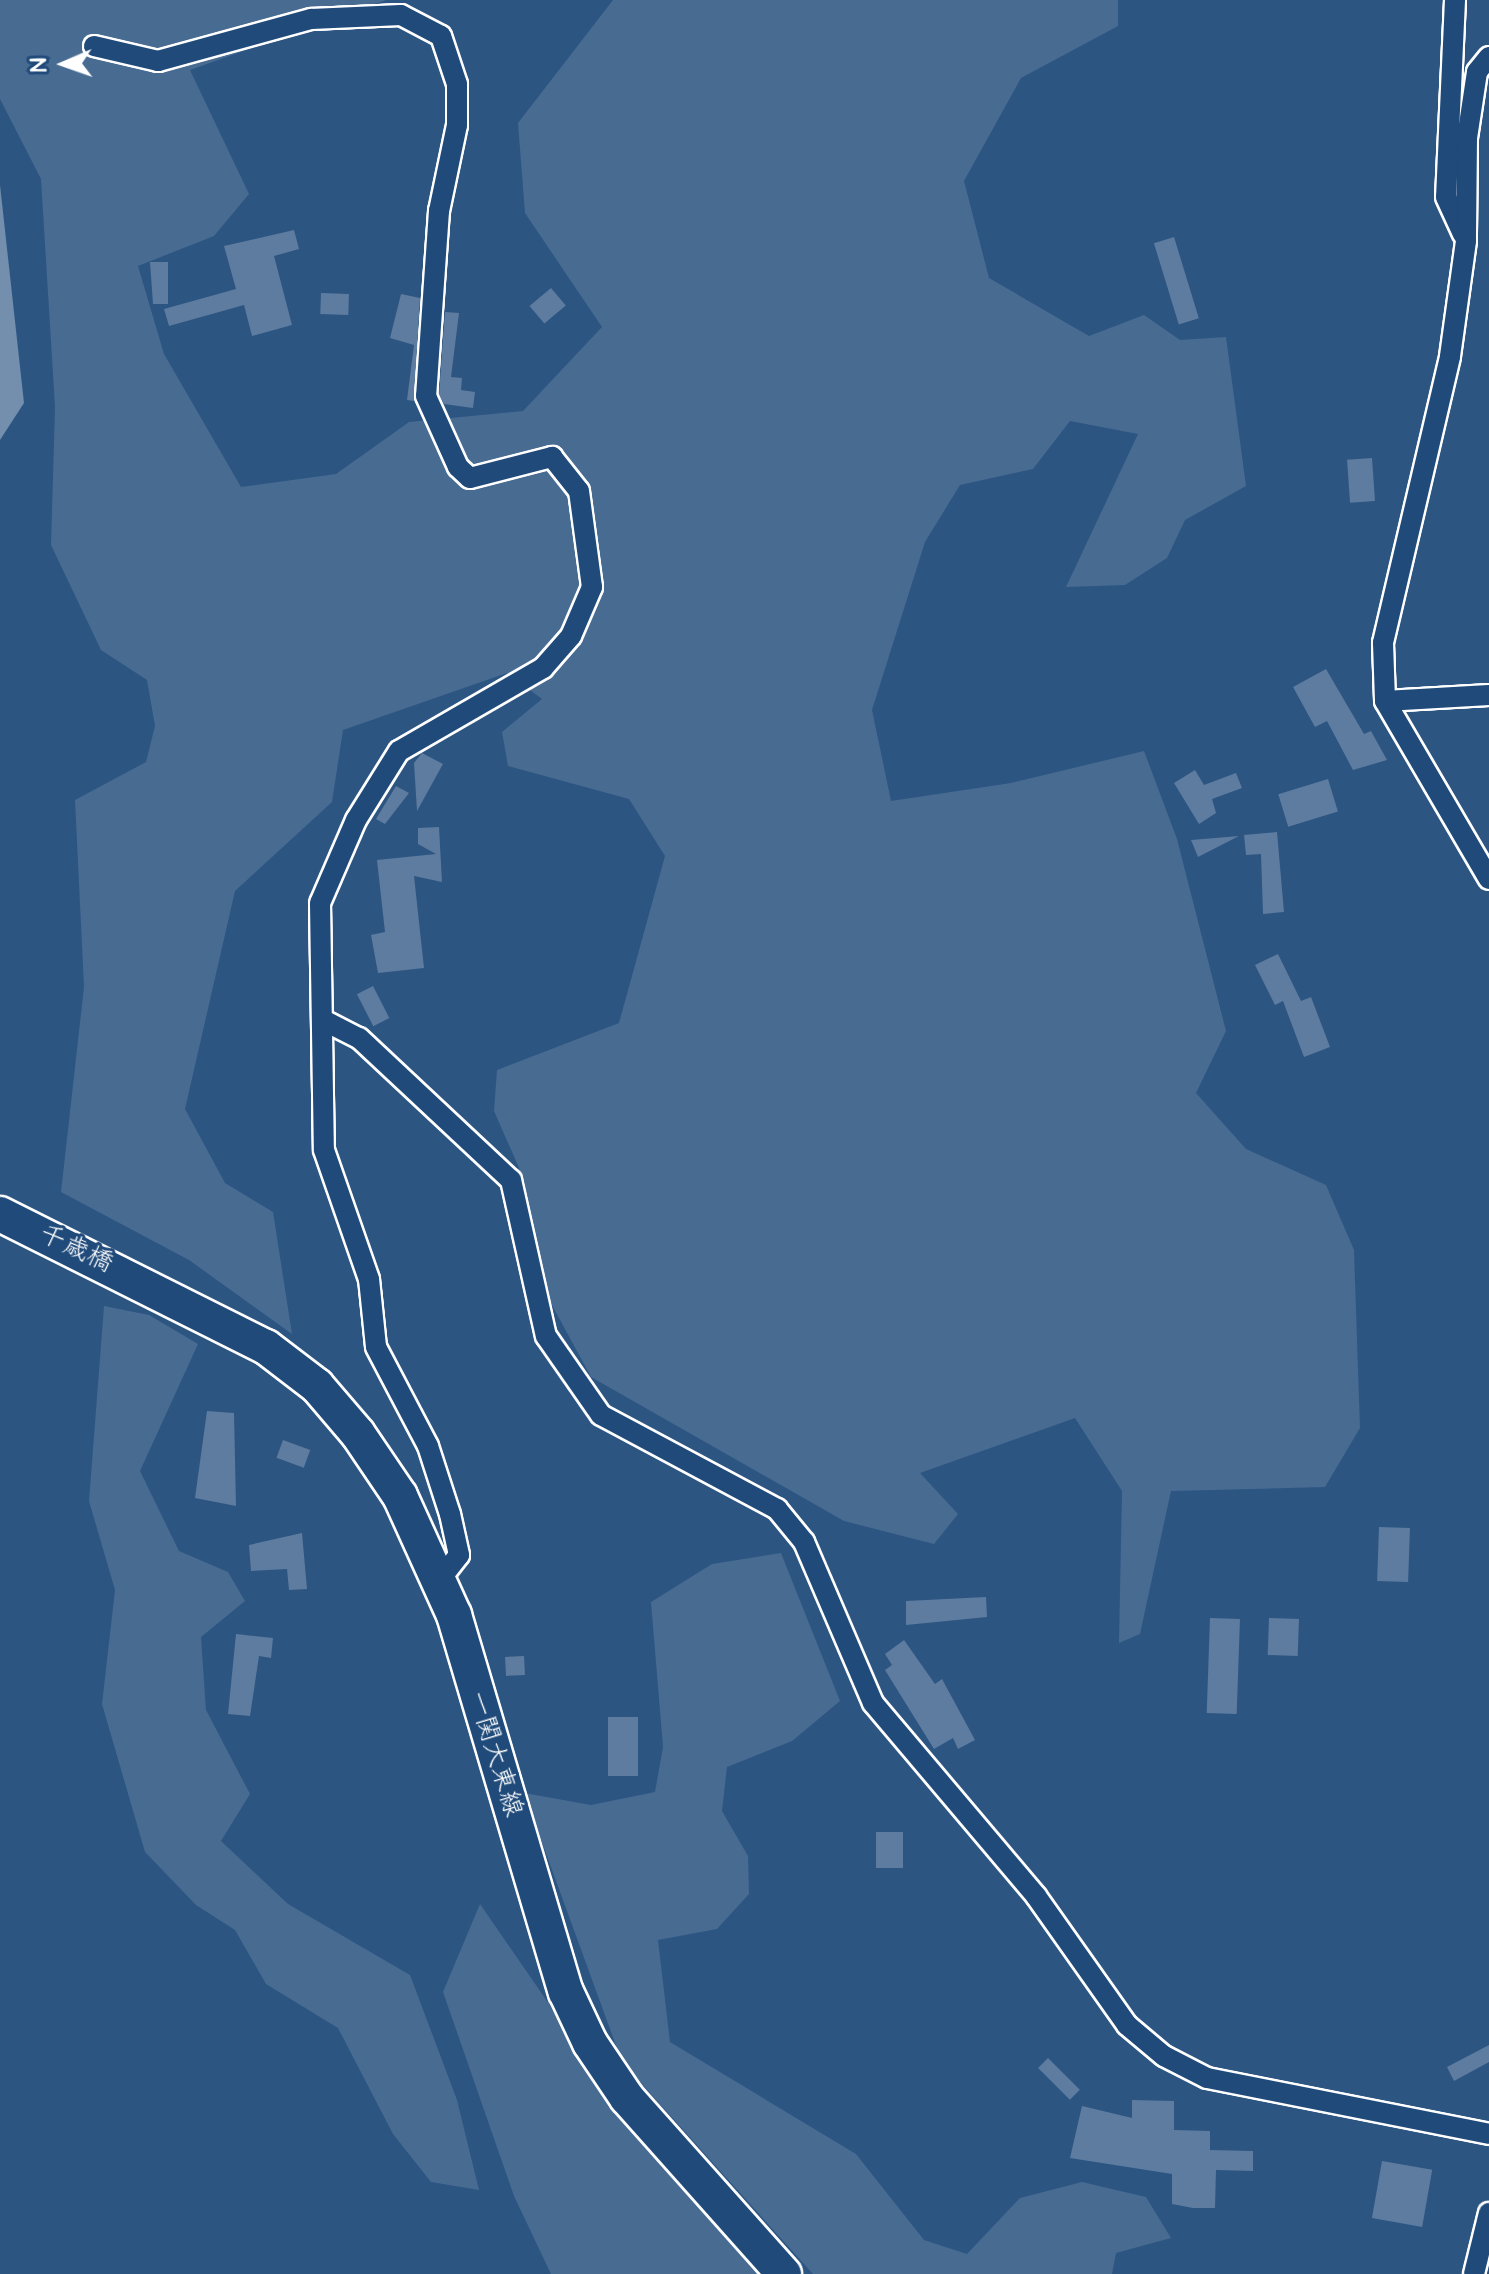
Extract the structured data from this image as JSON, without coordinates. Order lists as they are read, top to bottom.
{
  "streets": {
    "main road": ["千歳橋", "一関大東線"]
  },
  "crossings": [
    ["千歳橋", "一関大東線"]
  ],
  "north": "left"
}
